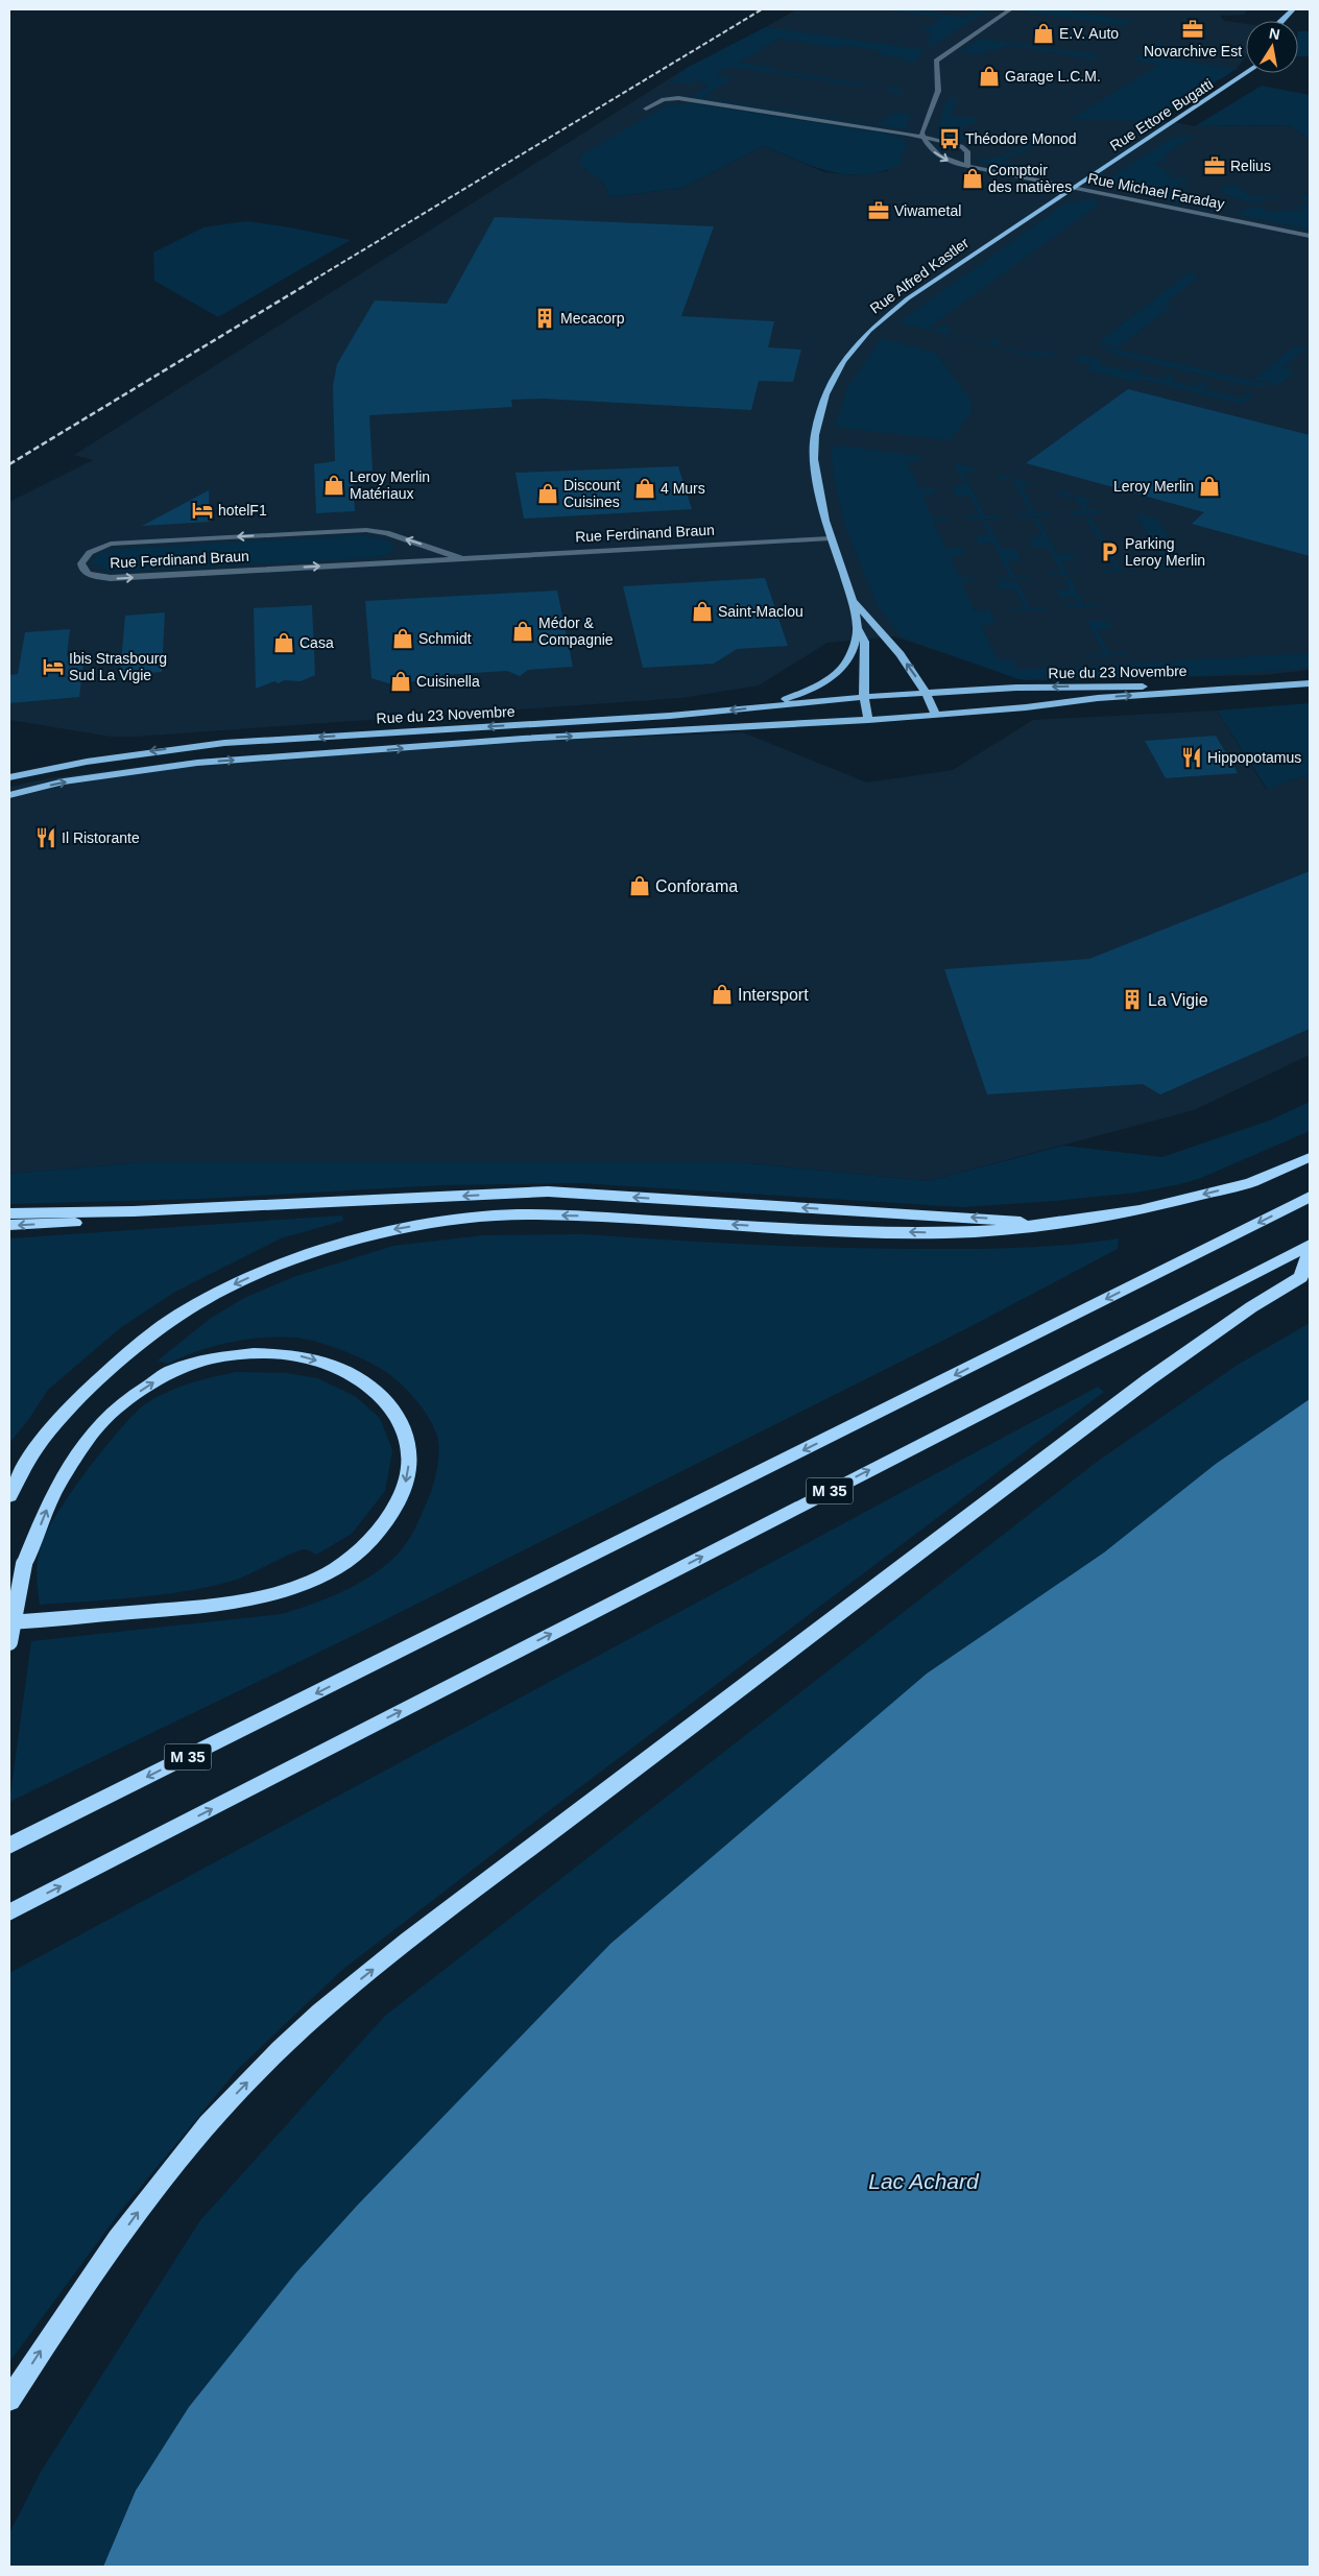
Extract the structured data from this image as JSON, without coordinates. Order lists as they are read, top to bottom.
{
  "streets": {
    "highway": ["M 35"],
    "main road": ["Rue Ettore Bugatti", "Rue Alfred Kastler", "Rue du 23 Novembre"],
    "street": ["Rue Michael Faraday", "Rue Ferdinand Braun"]
  },
  "crossings": [
    ["Rue Ettore Bugatti", "Rue Michael Faraday"],
    ["Rue Ettore Bugatti", "Rue Alfred Kastler"],
    ["Rue Michael Faraday", "Rue Alfred Kastler"],
    ["Rue Alfred Kastler", "Rue Ferdinand Braun"],
    ["Rue Alfred Kastler", "Rue du 23 Novembre"]
  ],
  "water": ["Lac Achard"],
  "places": {
    "office": ["Novarchive Est", "Relius", "Viwametal"],
    "shop": [
      "E.V. Auto",
      "Garage L.C.M.",
      "Comptoir des matières",
      "Leroy Merlin Matériaux",
      "Leroy Merlin",
      "4 Murs",
      "Discount Cuisines",
      "Saint-Maclou",
      "Médor & Compagnie",
      "Schmidt",
      "Casa",
      "Cuisinella",
      "Conforama",
      "Intersport"
    ],
    "bus stop": ["Théodore Monod"],
    "building": ["Mecacorp", "La Vigie"],
    "hotel": ["hotelF1", "Ibis Strasbourg Sud La Vigie"],
    "parking": ["Parking Leroy Merlin"],
    "restaurant": ["Hippopotamus", "Il Ristorante"]
  },
  "north": "top"
}
